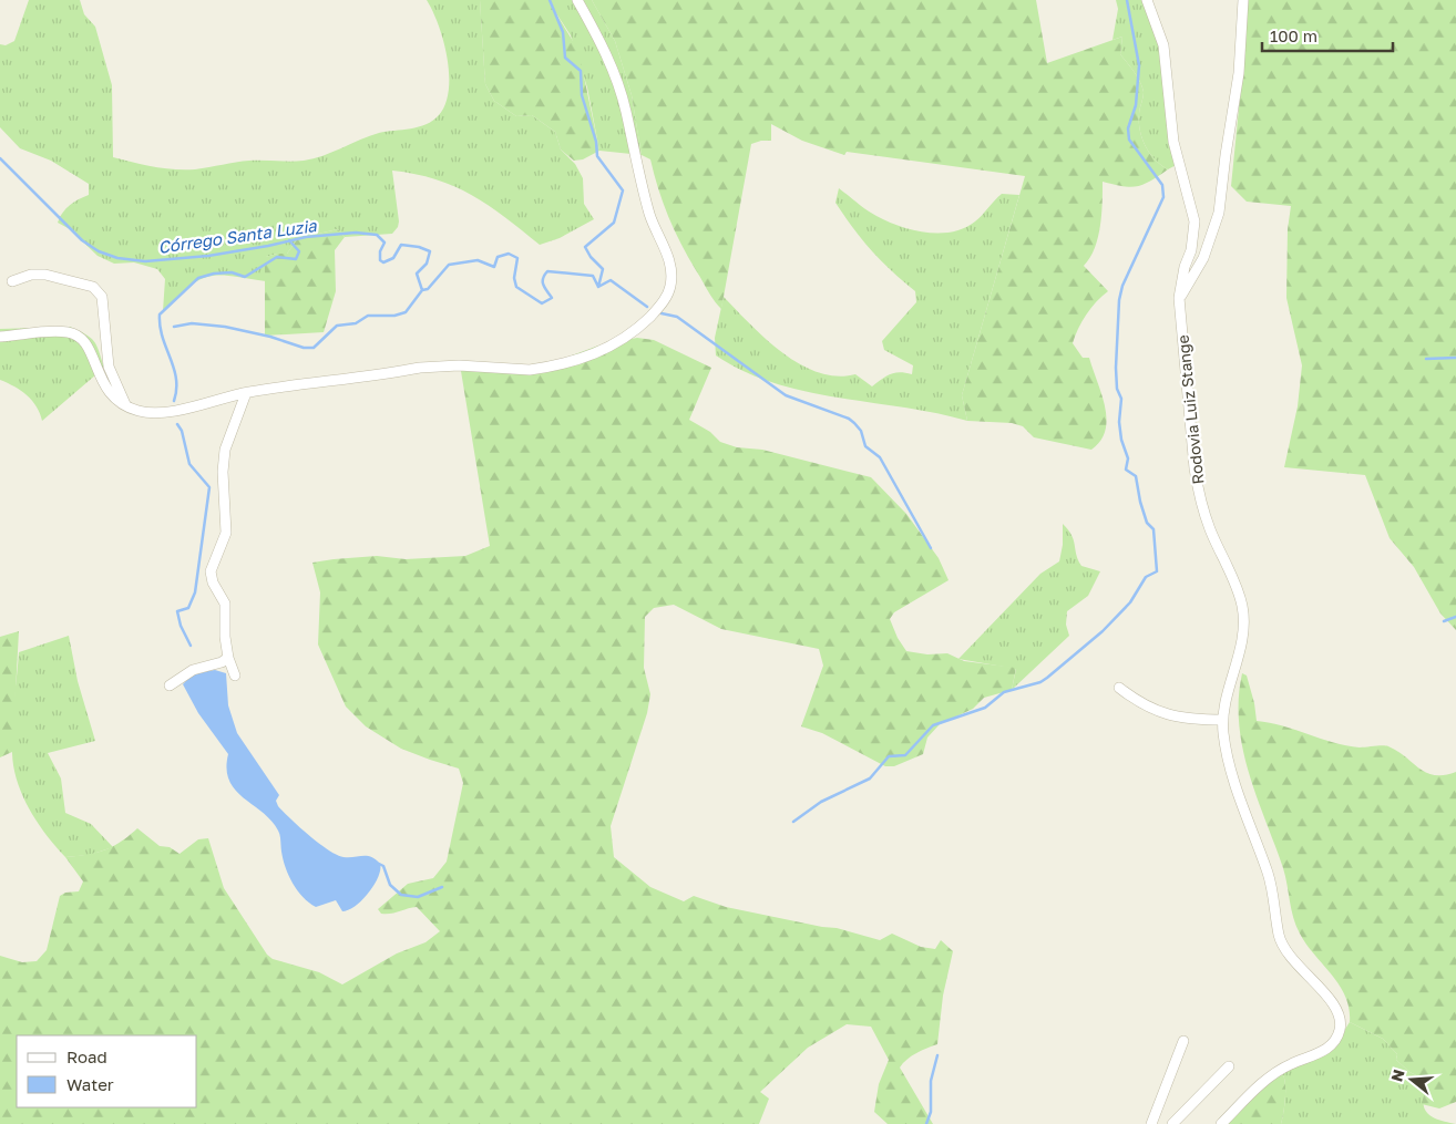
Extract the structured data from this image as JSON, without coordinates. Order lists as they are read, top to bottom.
{
  "streets": {
    "street": ["Rodovia Luiz Stange"]
  },
  "water": ["Córrego Santa Luzia"],
  "legend": ["Road", "Water"],
  "scale_bar": "100 m",
  "north": "left"
}
